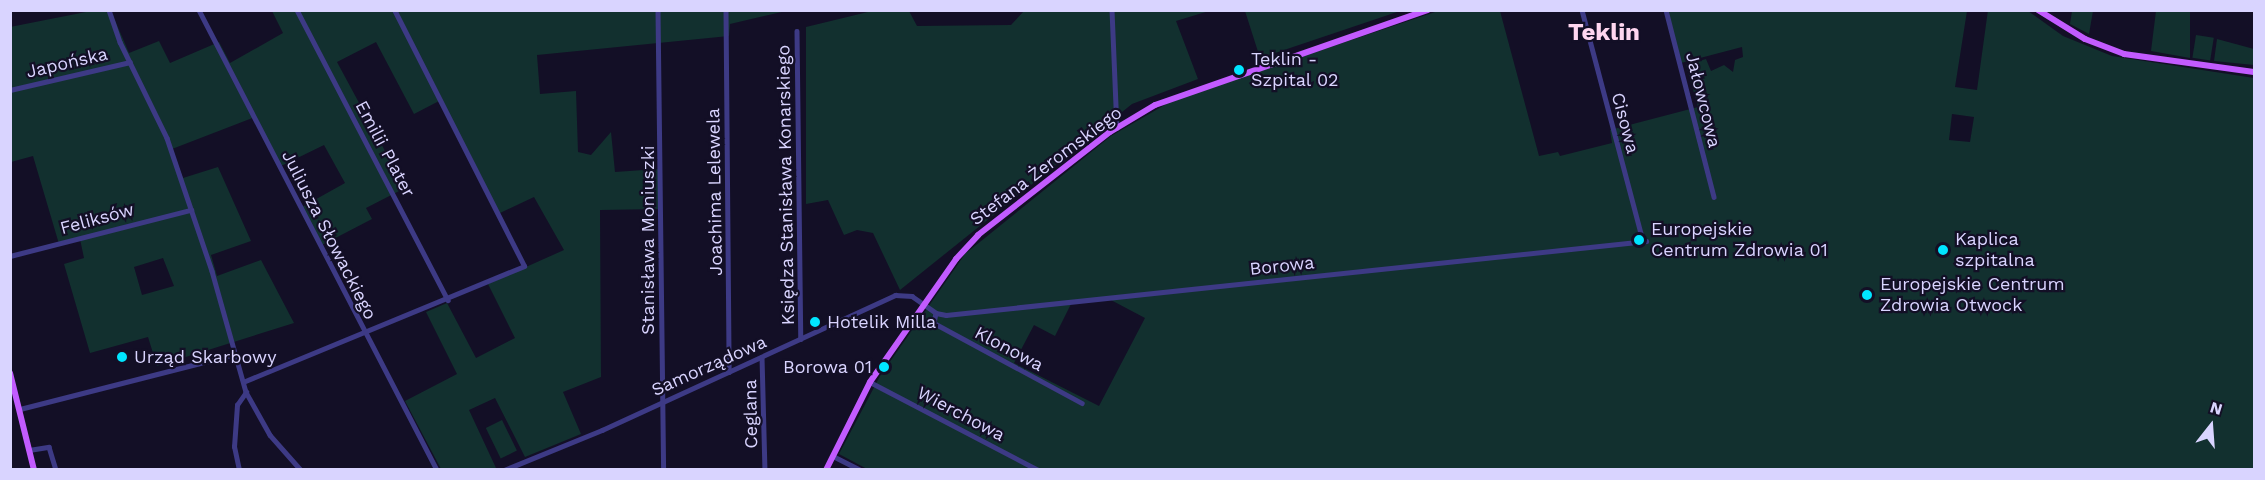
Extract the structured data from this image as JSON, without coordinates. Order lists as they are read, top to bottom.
{
  "streets": {
    "main road": ["Stefana Żeromskiego"],
    "street": [
      "Japońska",
      "Jałowcowa",
      "Cisowa",
      "Emilii Plater",
      "Księdza Stanisława Konarskiego",
      "Joachima Lelewela",
      "Feliksów",
      "Juliusza Słowackiego",
      "Stanisława Moniuszki",
      "Borowa",
      "Klonowa",
      "Samorządowa",
      "Ceglana",
      "Wierchowa"
    ]
  },
  "crossings": [
    ["Cisowa", "Borowa"],
    ["Stefana Żeromskiego", "Samorządowa"],
    ["Stefana Żeromskiego", "Wierchowa"],
    ["Księdza Stanisława Konarskiego", "Samorządowa"],
    ["Joachima Lelewela", "Samorządowa"],
    ["Stanisława Moniuszki", "Samorządowa"],
    ["Borowa", "Klonowa"],
    ["Samorządowa", "Ceglana"]
  ],
  "districts": ["Teklin"],
  "places": [
    "Teklin - Szpital 02",
    "Europejskie Centrum Zdrowia 01",
    "Kaplica szpitalna",
    "Europejskie Centrum Zdrowia Otwock",
    "Hotelik Milla",
    "Urząd Skarbowy",
    "Borowa 01"
  ],
  "north": "top"
}
